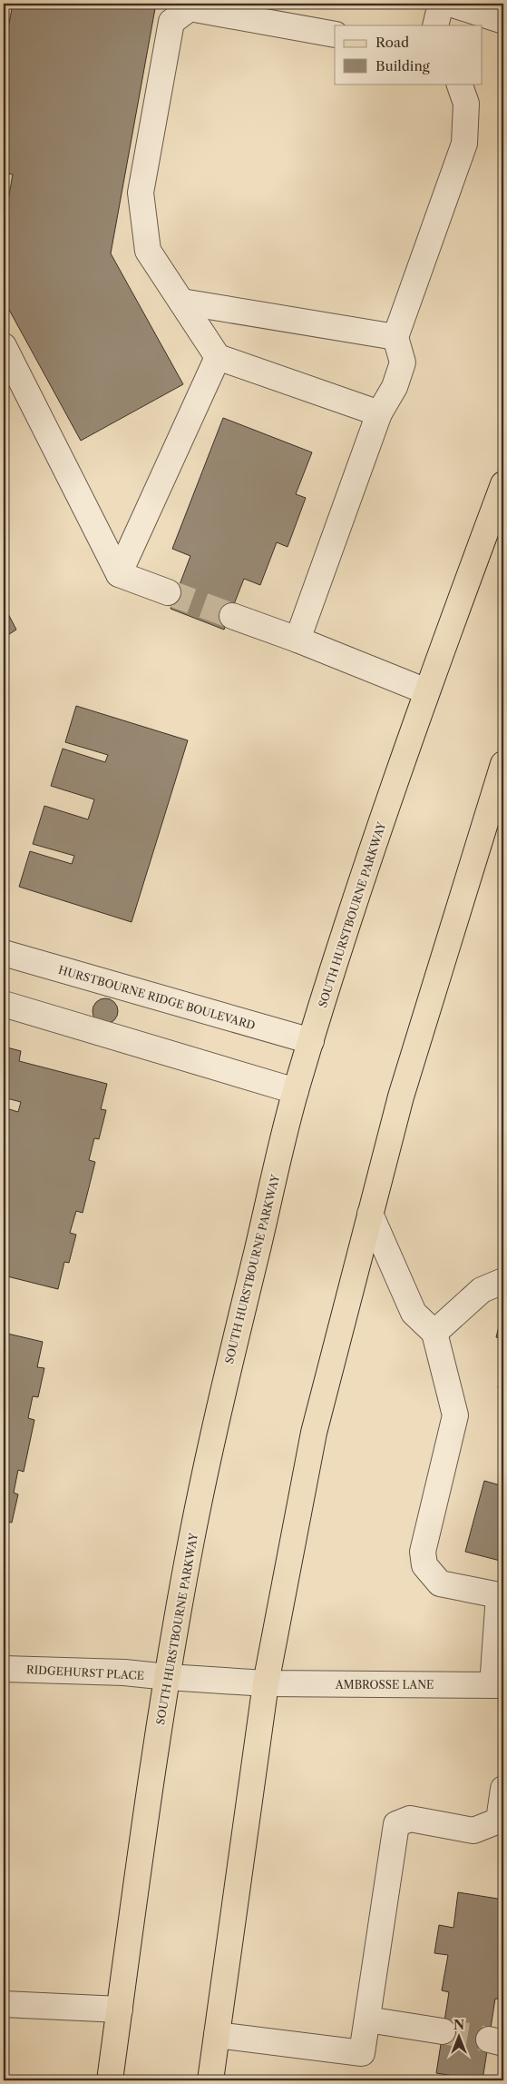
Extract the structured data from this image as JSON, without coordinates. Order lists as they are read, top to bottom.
{
  "streets": {
    "main road": ["SOUTH HURSTBOURNE PARKWAY"],
    "street": ["HURSTBOURNE RIDGE BOULEVARD", "RIDGEHURST PLACE", "AMBROSSE LANE"]
  },
  "crossings": [
    ["SOUTH HURSTBOURNE PARKWAY", "HURSTBOURNE RIDGE BOULEVARD"],
    ["SOUTH HURSTBOURNE PARKWAY", "RIDGEHURST PLACE"],
    ["RIDGEHURST PLACE", "AMBROSSE LANE"]
  ],
  "legend": ["Road", "Building"],
  "north": "top"
}
